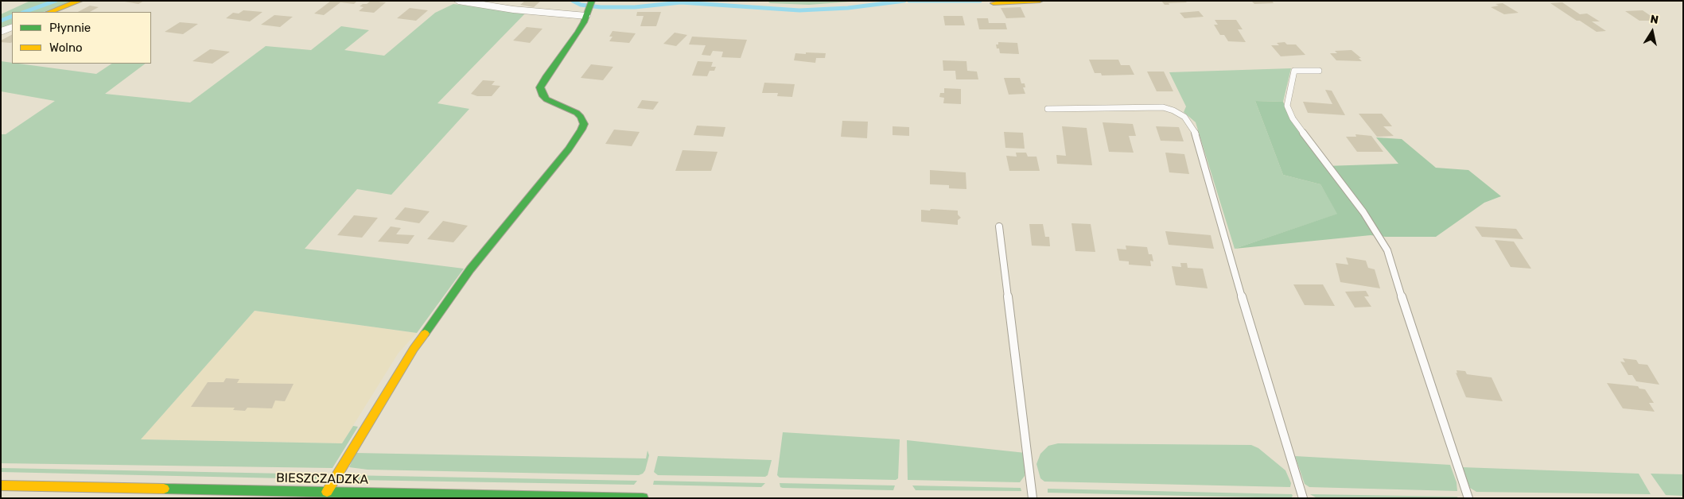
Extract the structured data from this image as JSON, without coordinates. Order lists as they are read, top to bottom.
{
  "streets": {
    "street": ["BIESZCZADZKA"]
  },
  "legend": ["Płynnie", "Wolno"],
  "north": "top"
}
